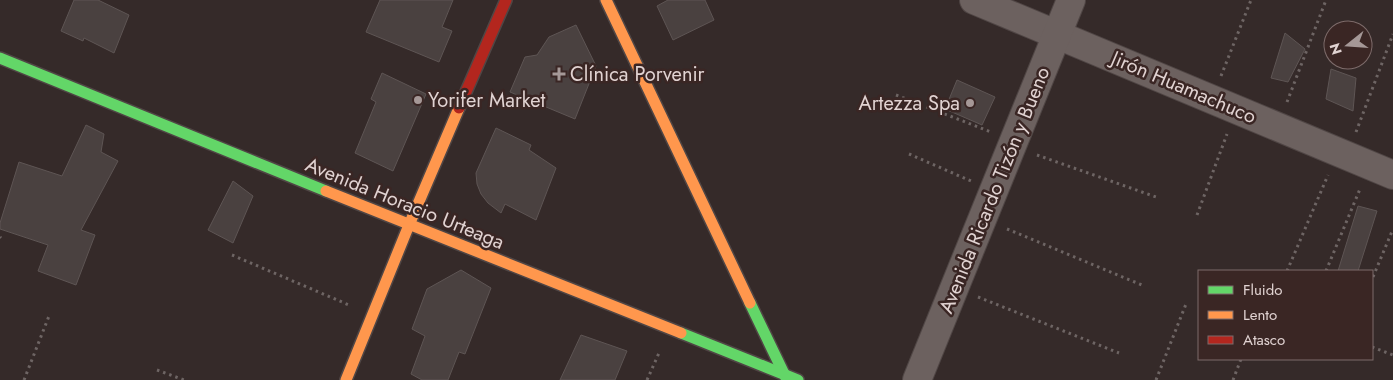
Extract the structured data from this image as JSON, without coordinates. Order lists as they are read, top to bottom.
{
  "streets": {
    "street": ["Jirón Huamachuco", "Avenida Ricardo Tizón y Bueno", "Avenida Horacio Urteaga"]
  },
  "crossings": [
    ["Jirón Huamachuco", "Avenida Ricardo Tizón y Bueno"]
  ],
  "places": {
    "health": ["Clínica Porvenir"],
    "other": ["Yorifer Market", "Artezza Spa"]
  },
  "legend": ["Fluido", "Lento", "Atasco"],
  "north": "left"
}
